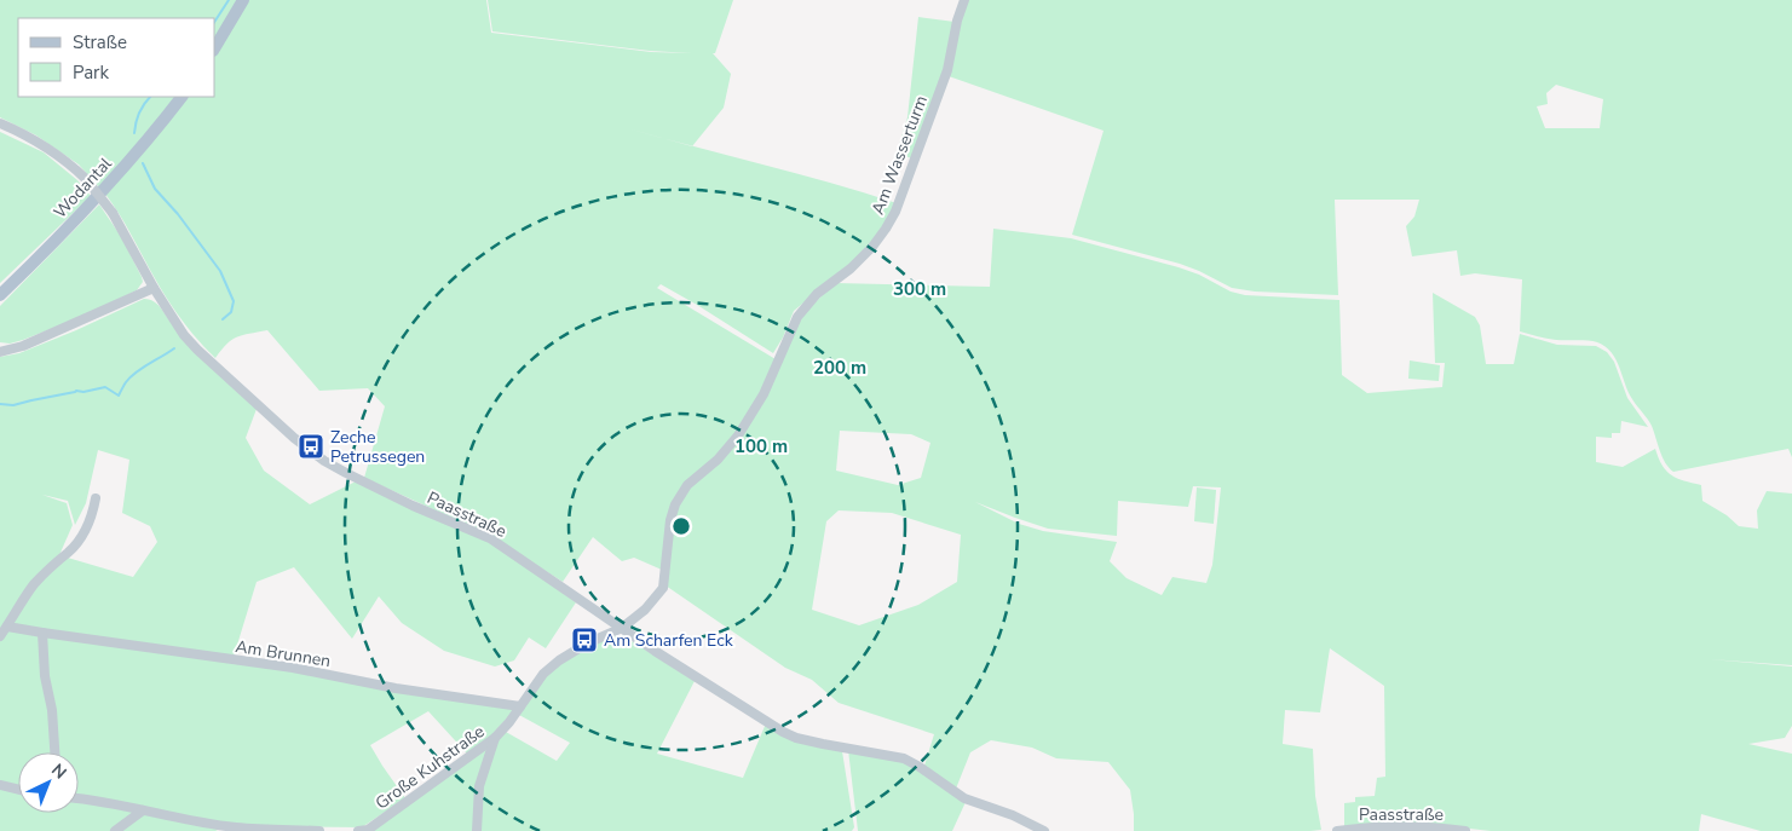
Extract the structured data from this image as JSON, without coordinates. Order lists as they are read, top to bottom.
{
  "streets": {
    "main road": ["Wodantal"],
    "street": [
      "Am Wasserturm",
      "Paasstraße",
      "Am Brunnen",
      "Große Kuhstraße"
    ]
  },
  "crossings": [
    ["Am Wasserturm", "Paasstraße"],
    ["Am Wasserturm", "Große Kuhstraße"],
    ["Paasstraße", "Große Kuhstraße"],
    ["Am Brunnen", "Große Kuhstraße"]
  ],
  "places": {
    "bus stop": ["Zeche Petrussegen", "Am Scharfen Eck"]
  },
  "legend": ["Straße", "Park"],
  "north": "top right",
  "rings": ["300 m", "200 m", "100 m"]
}
